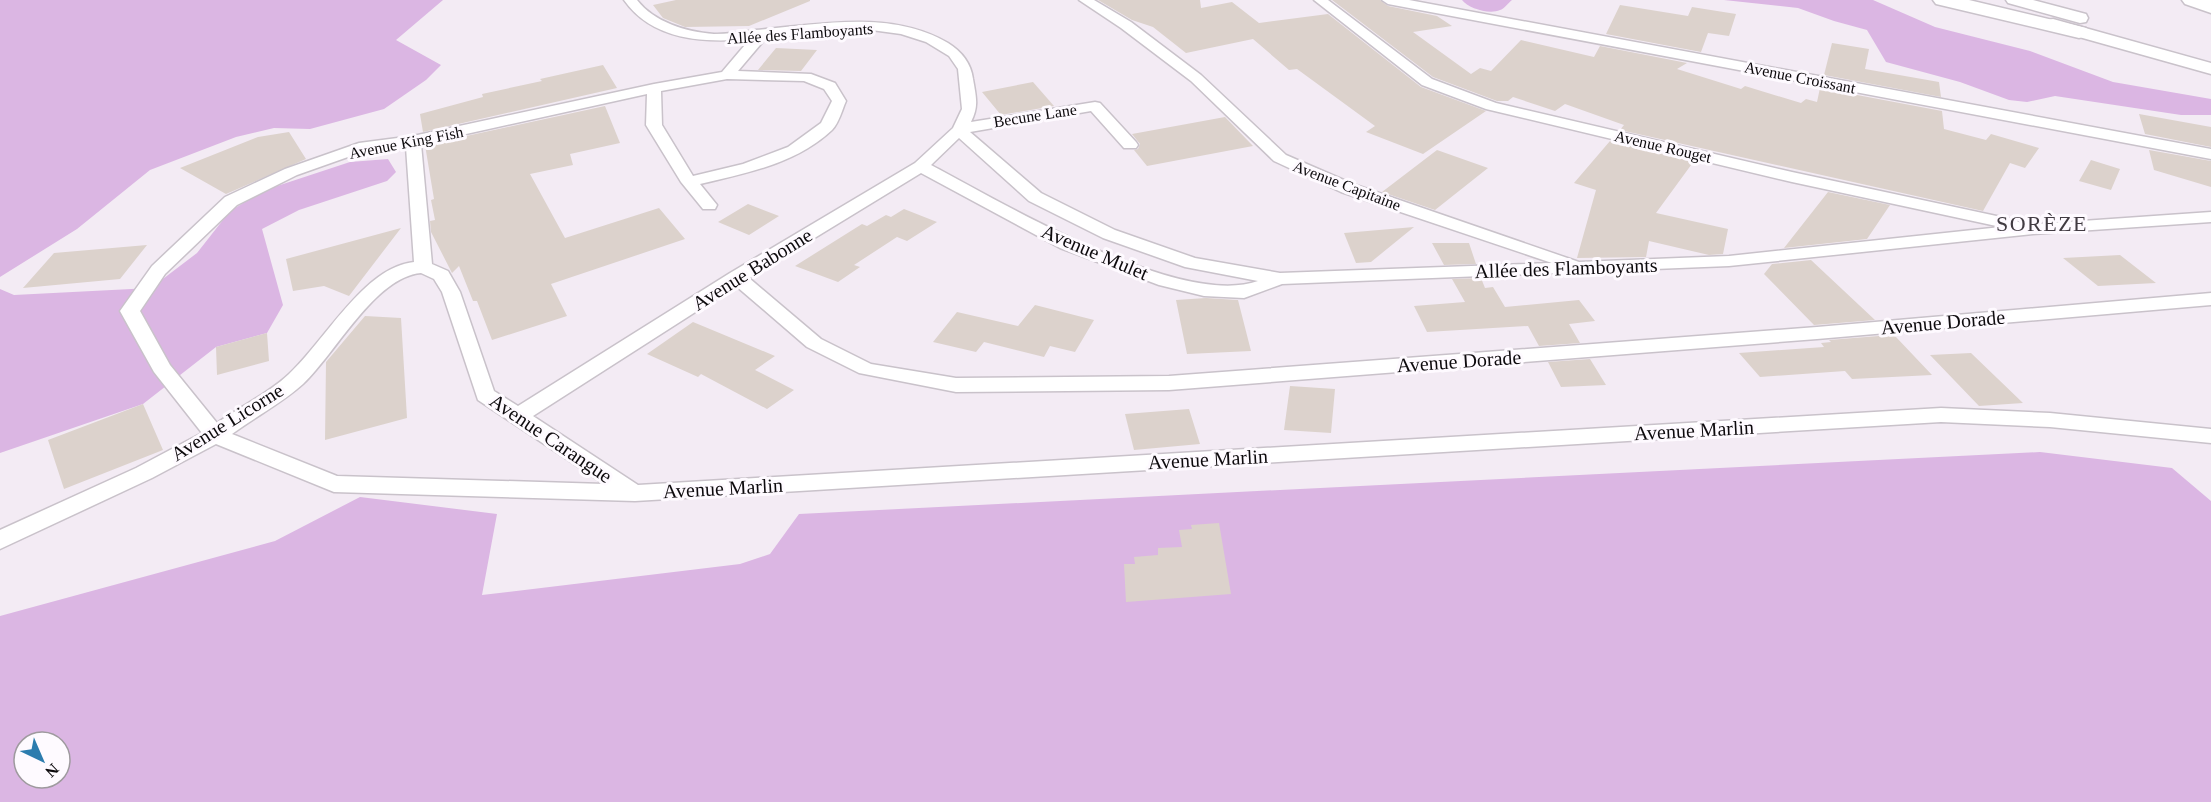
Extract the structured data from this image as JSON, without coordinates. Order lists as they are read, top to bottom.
{
  "streets": {
    "street": [
      "Allée des Flamboyants",
      "Avenue Croissant",
      "Becune Lane",
      "Avenue King Fish",
      "Avenue Rouget",
      "Avenue Capitaine",
      "Avenue Mulet",
      "Avenue Babonne",
      "Avenue Dorade",
      "Avenue Licorne",
      "Avenue Marlin",
      "Avenue Carangue"
    ]
  },
  "crossings": [
    ["Allée des Flamboyants", "Becune Lane"],
    ["Allée des Flamboyants", "Avenue Rouget"],
    ["Allée des Flamboyants", "Avenue Capitaine"],
    ["Allée des Flamboyants", "Avenue Mulet"],
    ["Allée des Flamboyants", "Avenue Babonne"],
    ["Becune Lane", "Avenue Babonne"],
    ["Avenue King Fish", "Avenue Licorne"],
    ["Avenue King Fish", "Avenue Marlin"],
    ["Avenue Mulet", "Avenue Babonne"],
    ["Avenue Babonne", "Avenue Dorade"],
    ["Avenue Babonne", "Avenue Carangue"],
    ["Avenue Licorne", "Avenue Marlin"],
    ["Avenue Licorne", "Avenue Carangue"],
    ["Avenue Marlin", "Avenue Carangue"]
  ],
  "districts": ["SORÈZE"],
  "north": "bottom right"
}
